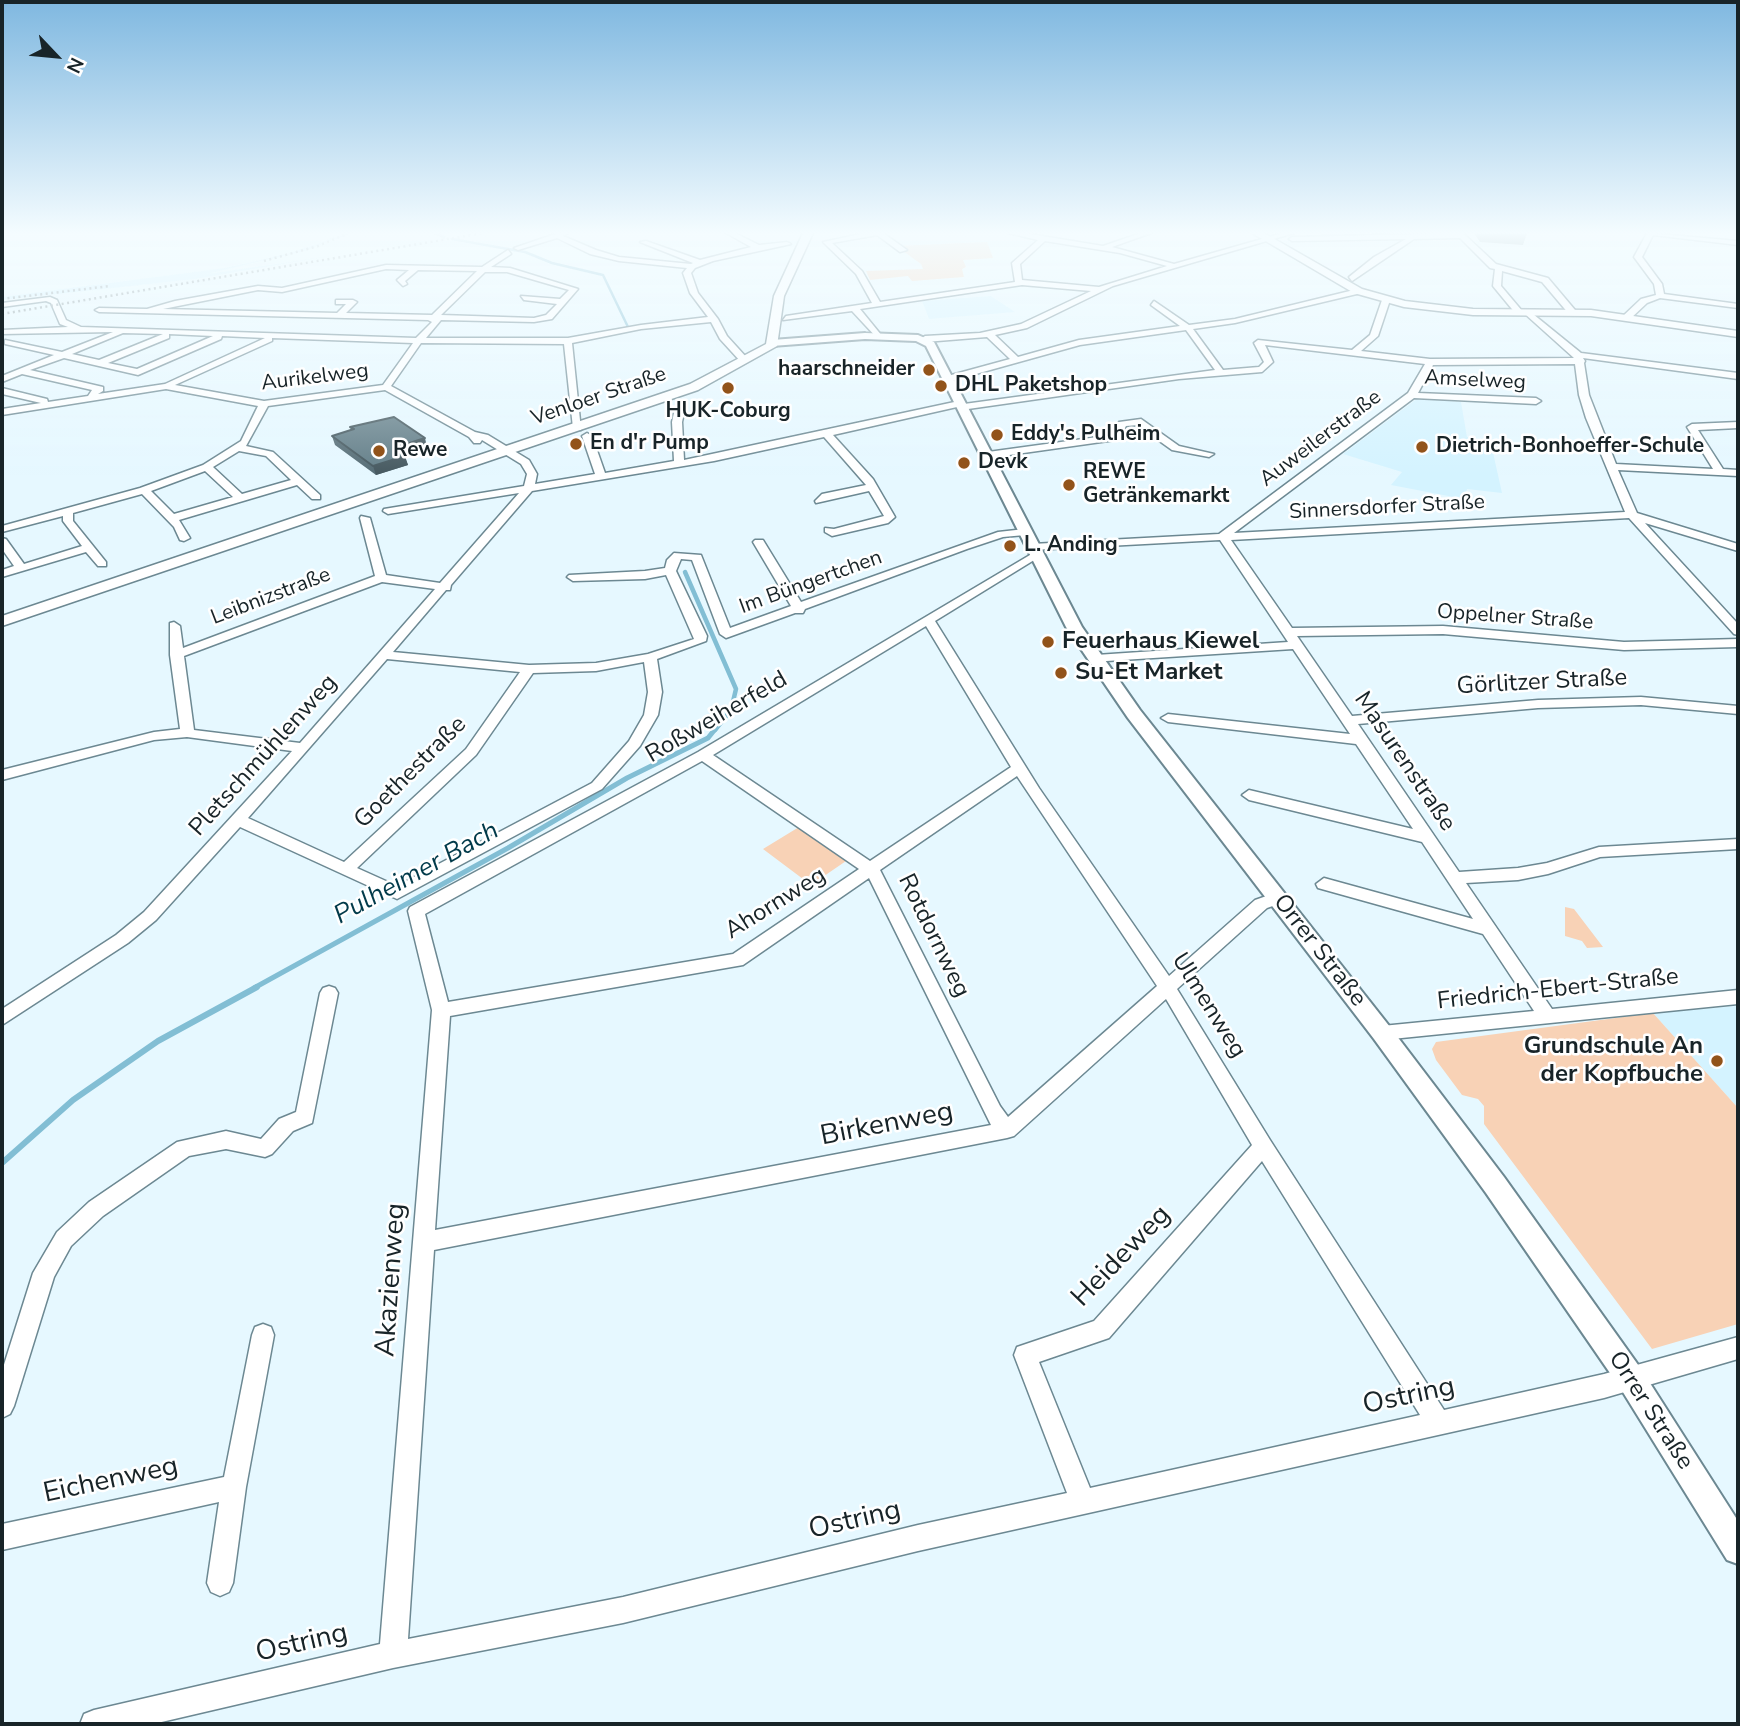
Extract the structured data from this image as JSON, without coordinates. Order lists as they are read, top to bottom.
{
  "streets": {
    "main road": ["Venloer Straße"],
    "street": [
      "Aurikelweg",
      "Amselweg",
      "Auweilerstraße",
      "Sinnersdorfer Straße",
      "Im Büngertchen",
      "Leibnizstraße",
      "Oppelner Straße",
      "Görlitzer Straße",
      "Roßweiherfeld",
      "Pletschmühlenweg",
      "Masurenstraße",
      "Goethestraße",
      "Ahornweg",
      "Rotdornweg",
      "Orrer Straße",
      "Friedrich-Ebert-Straße",
      "Ulmenweg",
      "Birkenweg",
      "Heideweg",
      "Akazienweg",
      "Ostring",
      "Eichenweg"
    ]
  },
  "crossings": [
    ["Amselweg", "Auweilerstraße"],
    ["Venloer Straße", "Orrer Straße"],
    ["Auweilerstraße", "Sinnersdorfer Straße"],
    ["Auweilerstraße", "Masurenstraße"],
    ["Sinnersdorfer Straße", "Roßweiherfeld"],
    ["Sinnersdorfer Straße", "Masurenstraße"],
    ["Sinnersdorfer Straße", "Orrer Straße"],
    ["Im Büngertchen", "Orrer Straße"],
    ["Oppelner Straße", "Masurenstraße"],
    ["Görlitzer Straße", "Masurenstraße"],
    ["Roßweiherfeld", "Rotdornweg"],
    ["Roßweiherfeld", "Orrer Straße"],
    ["Roßweiherfeld", "Ulmenweg"],
    ["Roßweiherfeld", "Akazienweg"],
    ["Masurenstraße", "Friedrich-Ebert-Straße"],
    ["Ahornweg", "Rotdornweg"],
    ["Ahornweg", "Ulmenweg"],
    ["Ahornweg", "Akazienweg"],
    ["Rotdornweg", "Birkenweg"],
    ["Orrer Straße", "Friedrich-Ebert-Straße"],
    ["Orrer Straße", "Ostring"],
    ["Ulmenweg", "Heideweg"],
    ["Ulmenweg", "Ostring"],
    ["Birkenweg", "Akazienweg"],
    ["Heideweg", "Ostring"],
    ["Akazienweg", "Ostring"]
  ],
  "water": ["Pulheimer Bach"],
  "places": [
    "haarschneider",
    "DHL Paketshop",
    "HUK-Coburg",
    "Eddy's Pulheim",
    "En d'r Pump",
    "Dietrich-Bonhoeffer-Schule",
    "Rewe",
    "Devk",
    "REWE Getränkemarkt",
    "L. Anding",
    "Feuerhaus Kiewel",
    "Su-Et Market",
    "Grundschule An der Kopfbuche"
  ],
  "north": "bottom right"
}
